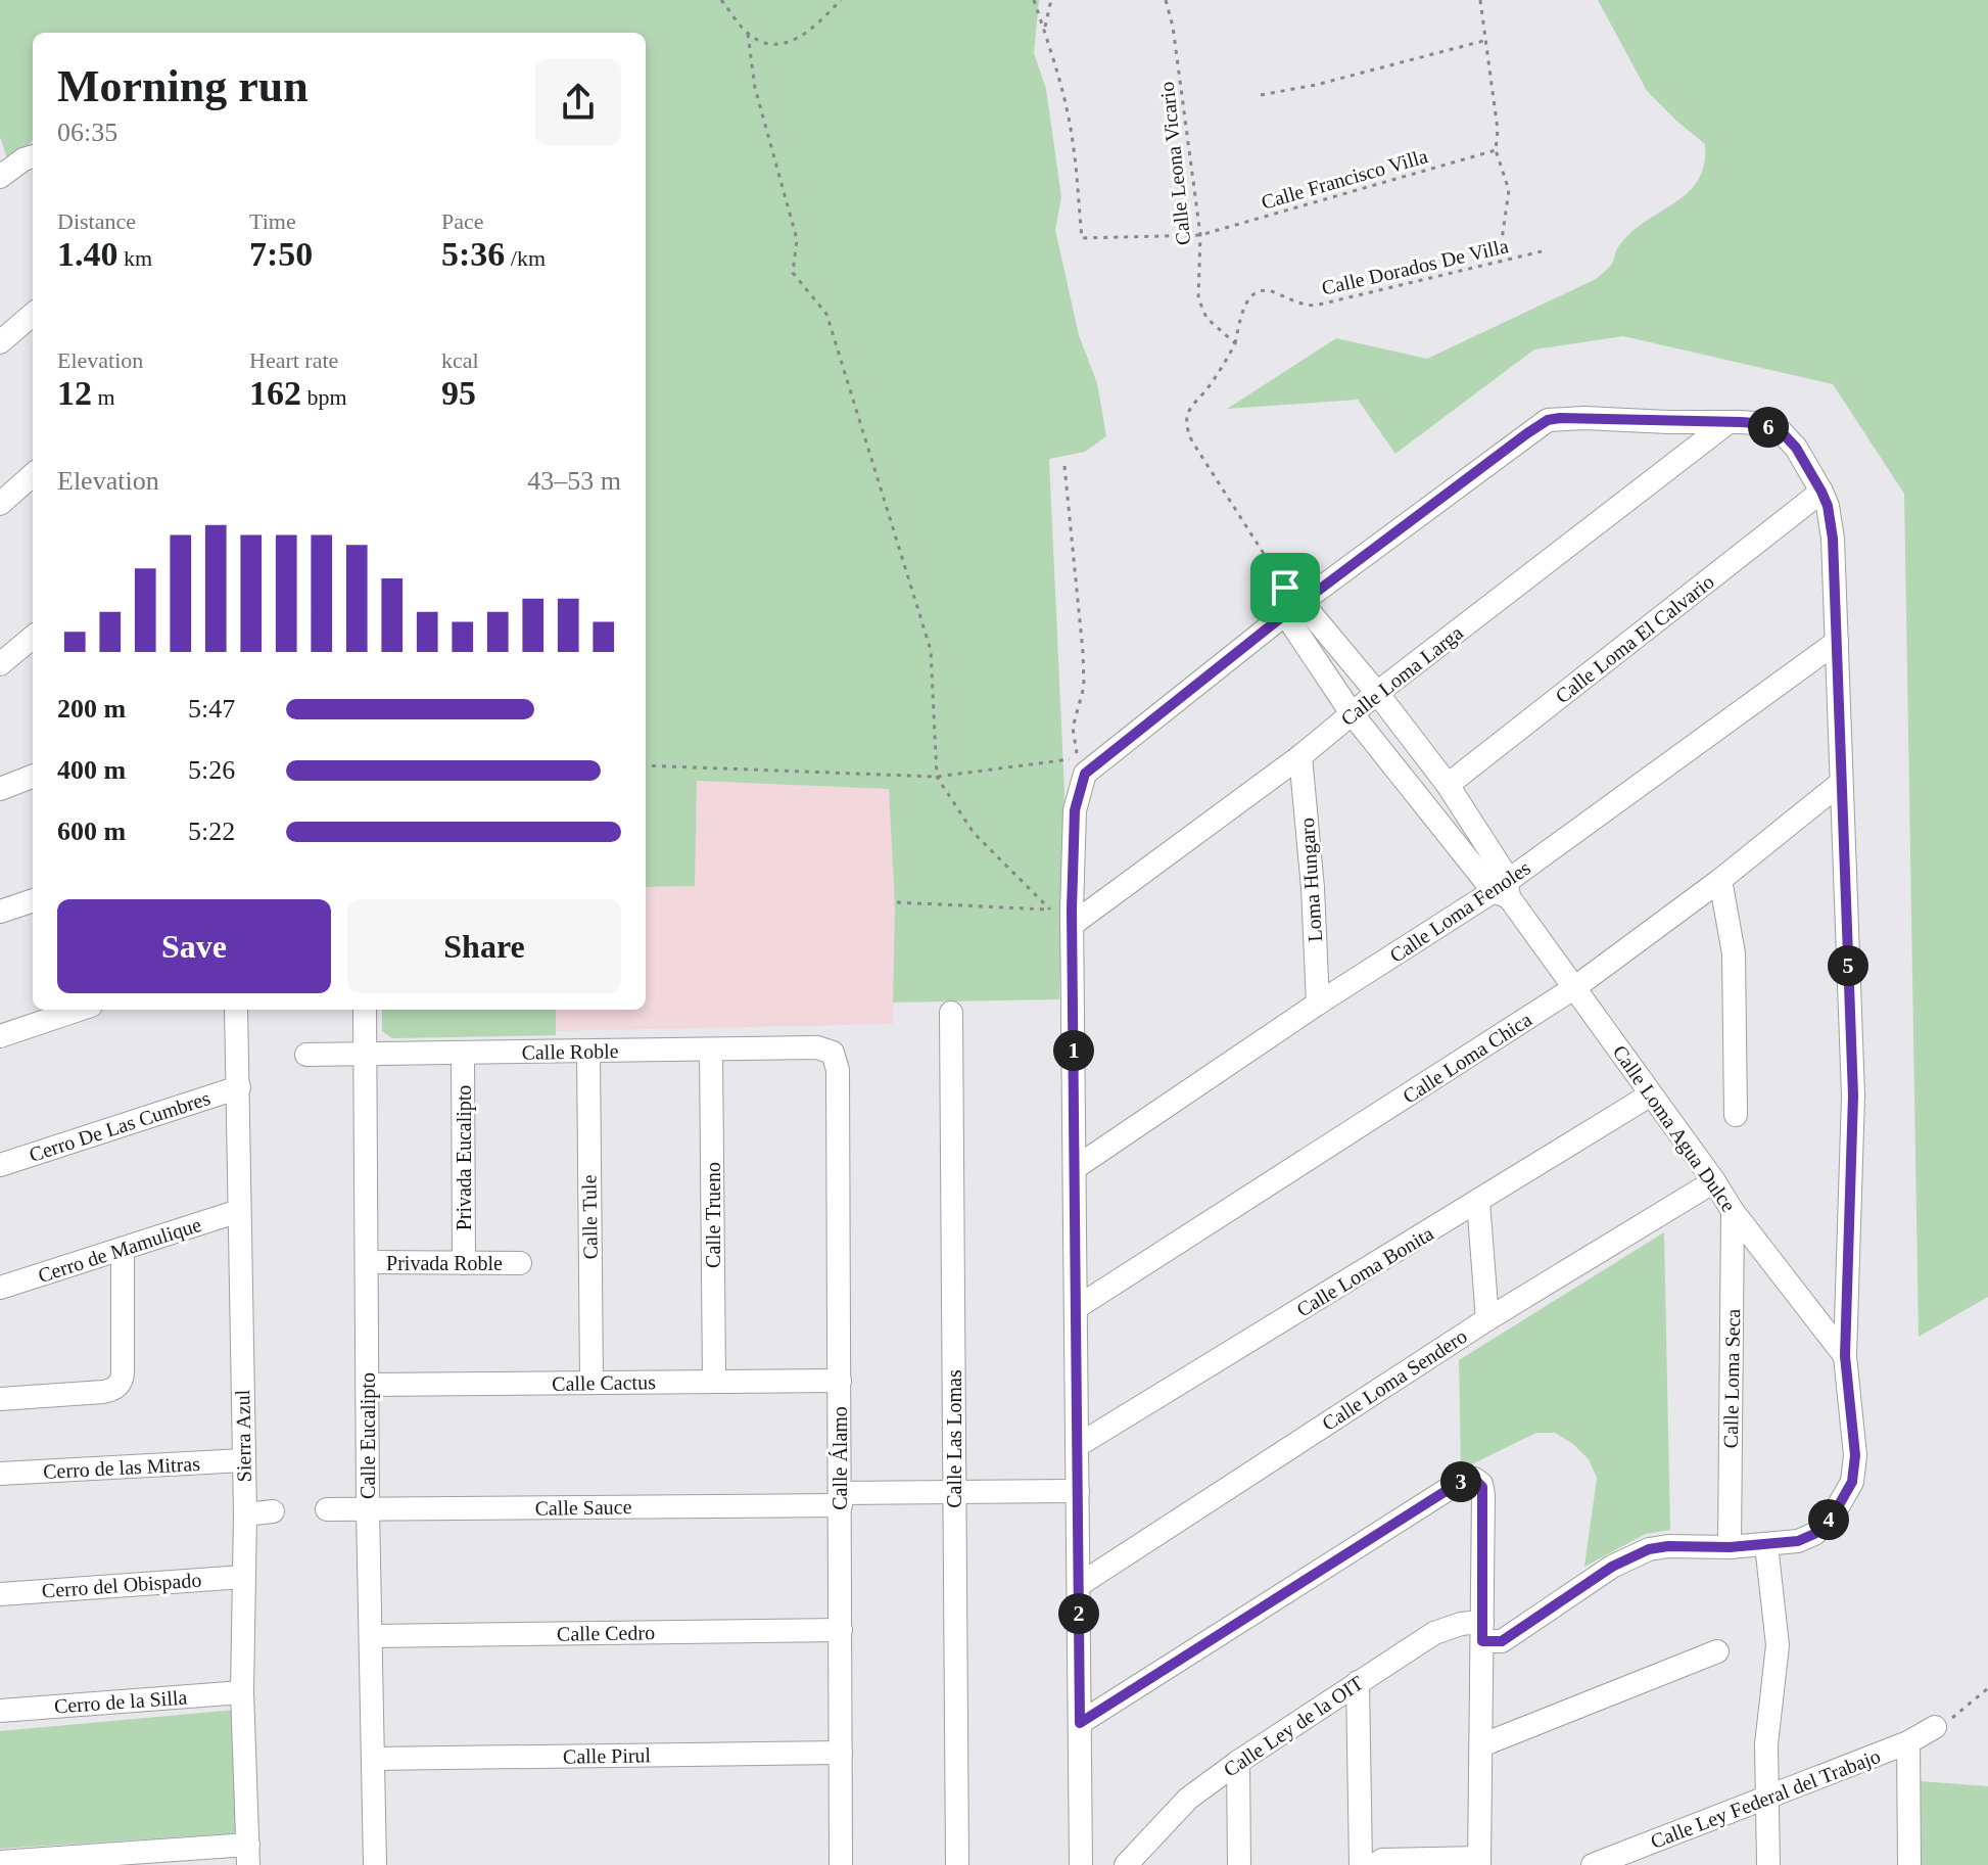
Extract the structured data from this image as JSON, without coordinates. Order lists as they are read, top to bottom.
{
  "streets": {
    "street": [
      "Calle Loma El Calvario",
      "Calle Loma Larga",
      "Loma Hungaro",
      "Calle Loma Fenoles",
      "Calle Roble",
      "Calle Loma Chica",
      "Cerro De Las Cumbres",
      "Calle Loma Agua Dulce",
      "Privada Eucalipto",
      "Calle Trueno",
      "Calle Tule",
      "Cerro de Mamulique",
      "Privada Roble",
      "Calle Loma Bonita",
      "Calle Loma Seca",
      "Calle Loma Sendero",
      "Calle Cactus",
      "Sierra Azul",
      "Calle Eucalipto",
      "Calle Las Lomas",
      "Calle Álamo",
      "Cerro de las Mitras",
      "Calle Sauce",
      "Cerro del Obispado",
      "Calle Cedro",
      "Cerro de la Silla",
      "Calle Ley de la OIT",
      "Calle Pirul",
      "Calle Ley Federal del Trabajo"
    ],
    "path": ["Calle Leona Vicario", "Calle Francisco Villa", "Calle Dorados De Villa"]
  },
  "crossings": [
    ["Calle Leona Vicario", "Calle Francisco Villa"],
    ["Calle Leona Vicario", "Calle Dorados De Villa"],
    ["Calle Loma El Calvario", "Calle Loma Agua Dulce"],
    ["Calle Loma El Calvario", "Calle Ley de la OIT"],
    ["Calle Loma Larga", "Loma Hungaro"],
    ["Calle Loma Larga", "Calle Loma Agua Dulce"],
    ["Calle Loma Larga", "Calle Ley de la OIT"],
    ["Loma Hungaro", "Calle Loma Fenoles"],
    ["Calle Loma Fenoles", "Calle Loma Agua Dulce"],
    ["Calle Loma Fenoles", "Calle Ley de la OIT"],
    ["Calle Roble", "Privada Eucalipto"],
    ["Calle Roble", "Calle Trueno"],
    ["Calle Roble", "Calle Tule"],
    ["Calle Roble", "Calle Eucalipto"],
    ["Calle Roble", "Calle Álamo"],
    ["Calle Loma Chica", "Calle Loma Agua Dulce"],
    ["Calle Loma Chica", "Calle Ley de la OIT"],
    ["Cerro De Las Cumbres", "Sierra Azul"],
    ["Calle Loma Agua Dulce", "Calle Loma Bonita"],
    ["Calle Loma Agua Dulce", "Calle Loma Seca"],
    ["Calle Loma Agua Dulce", "Calle Loma Sendero"],
    ["Calle Loma Agua Dulce", "Calle Ley de la OIT"],
    ["Privada Eucalipto", "Privada Roble"],
    ["Calle Trueno", "Calle Cactus"],
    ["Calle Tule", "Calle Cactus"],
    ["Cerro de Mamulique", "Sierra Azul"],
    ["Privada Roble", "Calle Eucalipto"],
    ["Calle Loma Seca", "Calle Ley de la OIT"],
    ["Calle Cactus", "Calle Eucalipto"],
    ["Calle Cactus", "Calle Álamo"],
    ["Sierra Azul", "Cerro de las Mitras"],
    ["Sierra Azul", "Cerro del Obispado"],
    ["Sierra Azul", "Cerro de la Silla"],
    ["Calle Eucalipto", "Calle Sauce"],
    ["Calle Eucalipto", "Calle Cedro"],
    ["Calle Eucalipto", "Calle Pirul"],
    ["Calle Las Lomas", "Calle Sauce"],
    ["Calle Álamo", "Calle Sauce"],
    ["Calle Álamo", "Calle Cedro"],
    ["Calle Álamo", "Calle Pirul"]
  ],
  "page": {
    "heading": ["Morning run", "06:35"],
    "stats": [
      ["Distance", "1.40 km"],
      ["Time", "7:50"],
      ["Pace", "5:36 /km"],
      ["Elevation", "12 m"],
      ["Heart rate", "162 bpm"],
      ["kcal", "95"]
    ],
    "pins": [
      "6",
      "5",
      "1",
      "3",
      "4",
      "2"
    ],
    "chart": ["Elevation", "43–53 m"],
    "list": [
      {
        "name": "200 m",
        "note": "5:47"
      },
      {
        "name": "400 m",
        "note": "5:26"
      },
      {
        "name": "600 m",
        "note": "5:22"
      }
    ],
    "buttons": ["Save", "Share"]
  }
}
